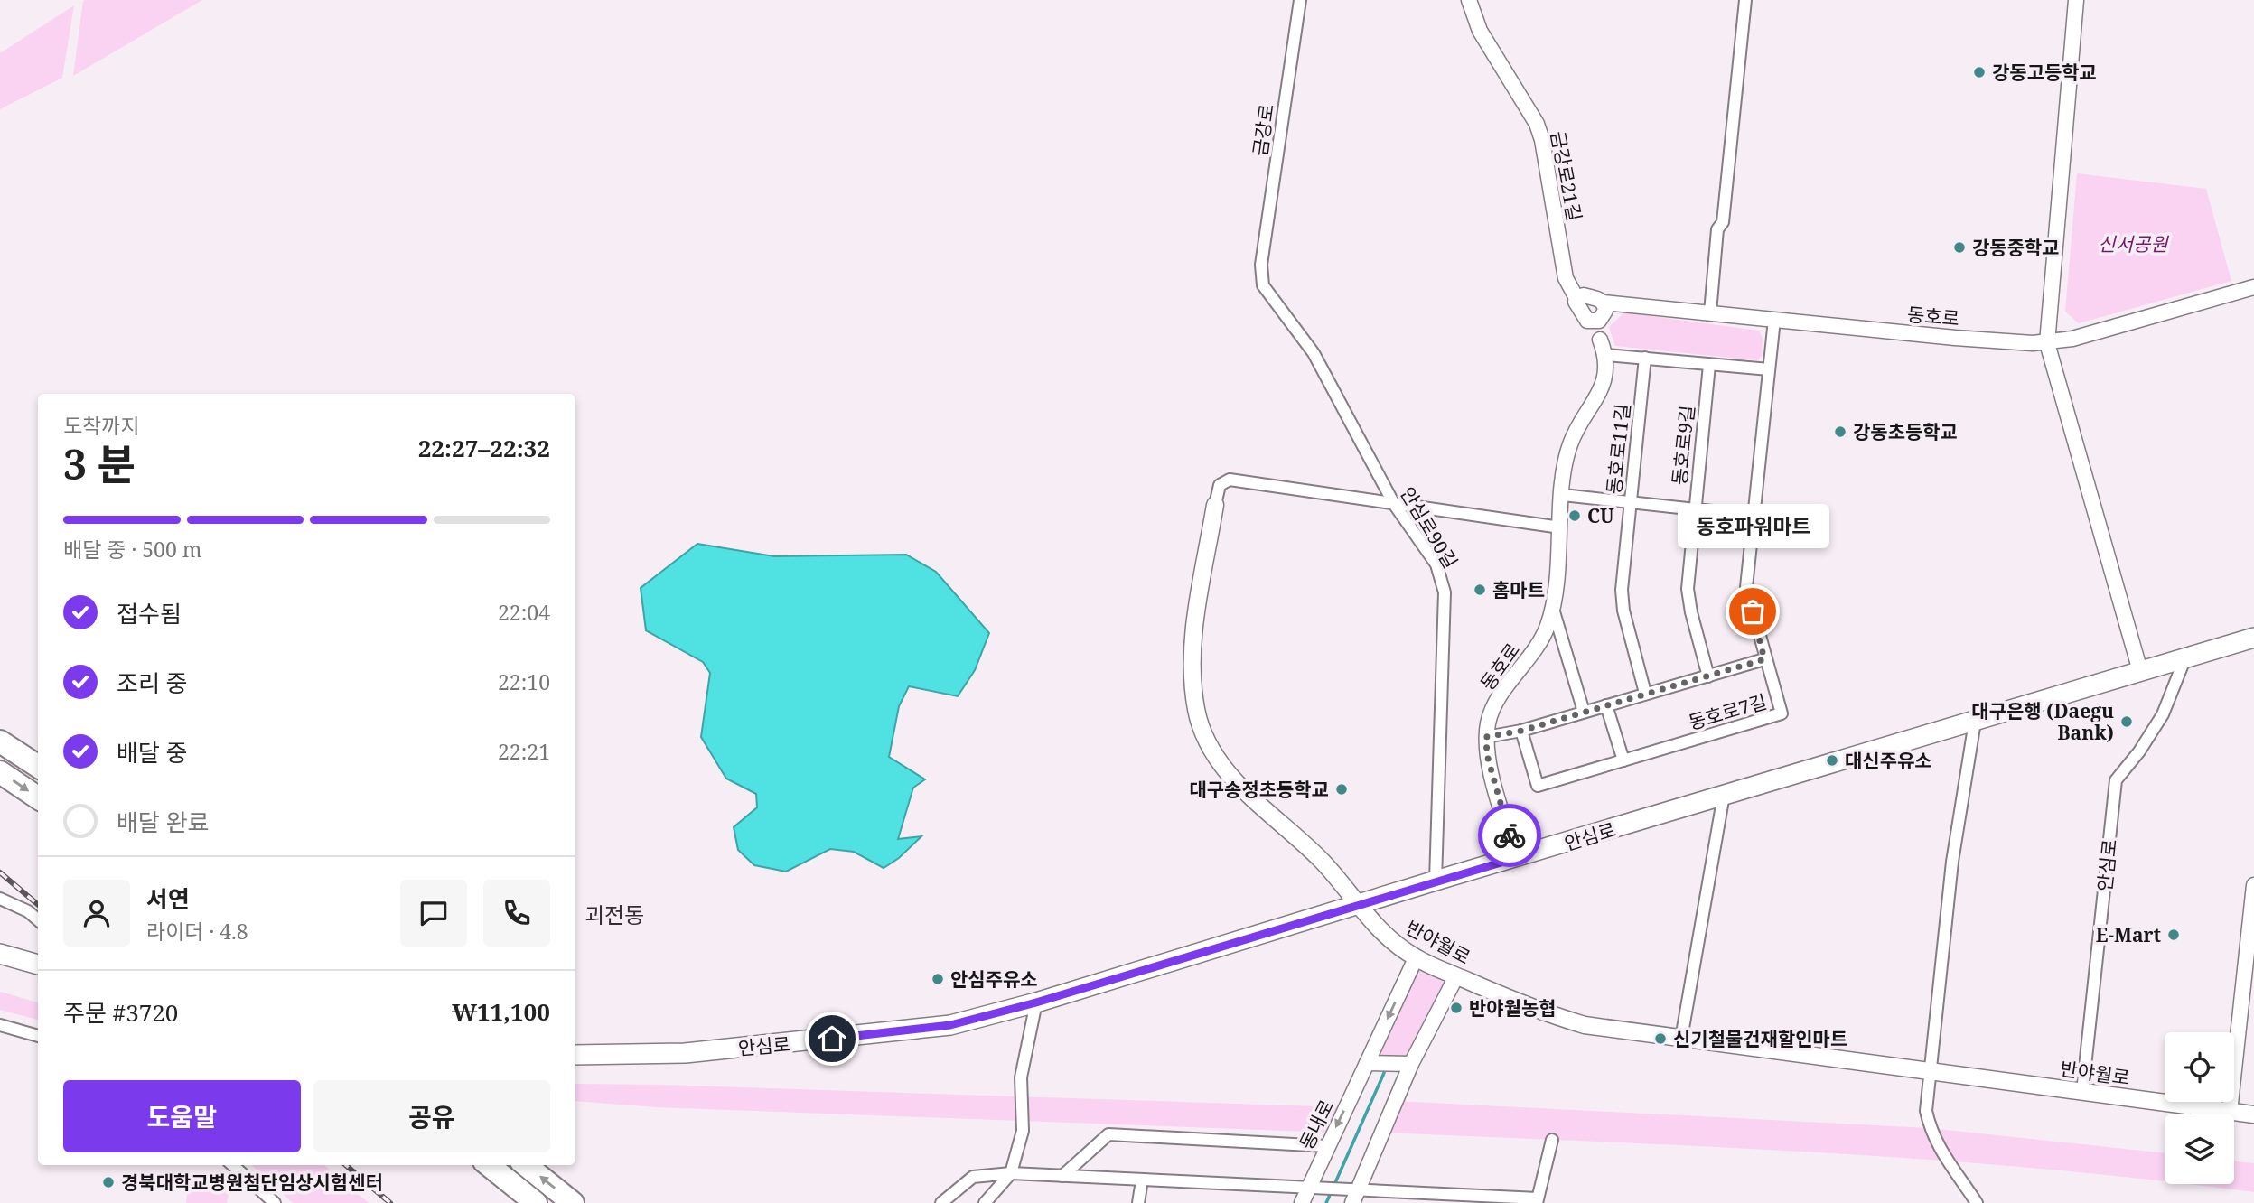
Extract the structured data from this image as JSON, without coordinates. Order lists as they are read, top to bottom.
{
  "streets": {
    "main road": ["안심로", "반야월로"],
    "street": [
      "금강로",
      "금강로21길",
      "동호로",
      "동호로9길",
      "동호로11길",
      "안심로90길",
      "동호로7길",
      "동내로"
    ]
  },
  "crossings": [
    ["금강로", "안심로90길"],
    ["금강로21길", "동호로"],
    ["동호로", "동호로7길"],
    ["동호로", "안심로"],
    ["안심로90길", "안심로"],
    ["안심로", "반야월로"],
    ["반야월로", "동내로"]
  ],
  "districts": ["괴전동"],
  "parks": ["신서공원"],
  "places": [
    "강동고등학교",
    "강동중학교",
    "강동초등학교",
    "CU",
    "홈마트",
    "동호파워마트",
    "대구은행 (Daegu Bank)",
    "대신주유소",
    "대구송정초등학교",
    "E-Mart",
    "안심주유소",
    "반야월농협",
    "신기철물건재할인마트",
    "경북대학교병원첨단임상시험센터"
  ],
  "page": {
    "heading": ["3 분", "도착까지", "22:27–22:32"],
    "panel": [
      "서연",
      "라이더 · 4.8",
      "주문 #3720",
      "₩11,100"
    ],
    "bar": "배달 중 · 500 m",
    "bubble": "동호파워마트",
    "list": [
      ["접수됨", "22:04"],
      ["조리 중", "22:10"],
      ["배달 중", "22:21"],
      "배달 완료"
    ],
    "buttons": ["도움말", "공유"]
  }
}
